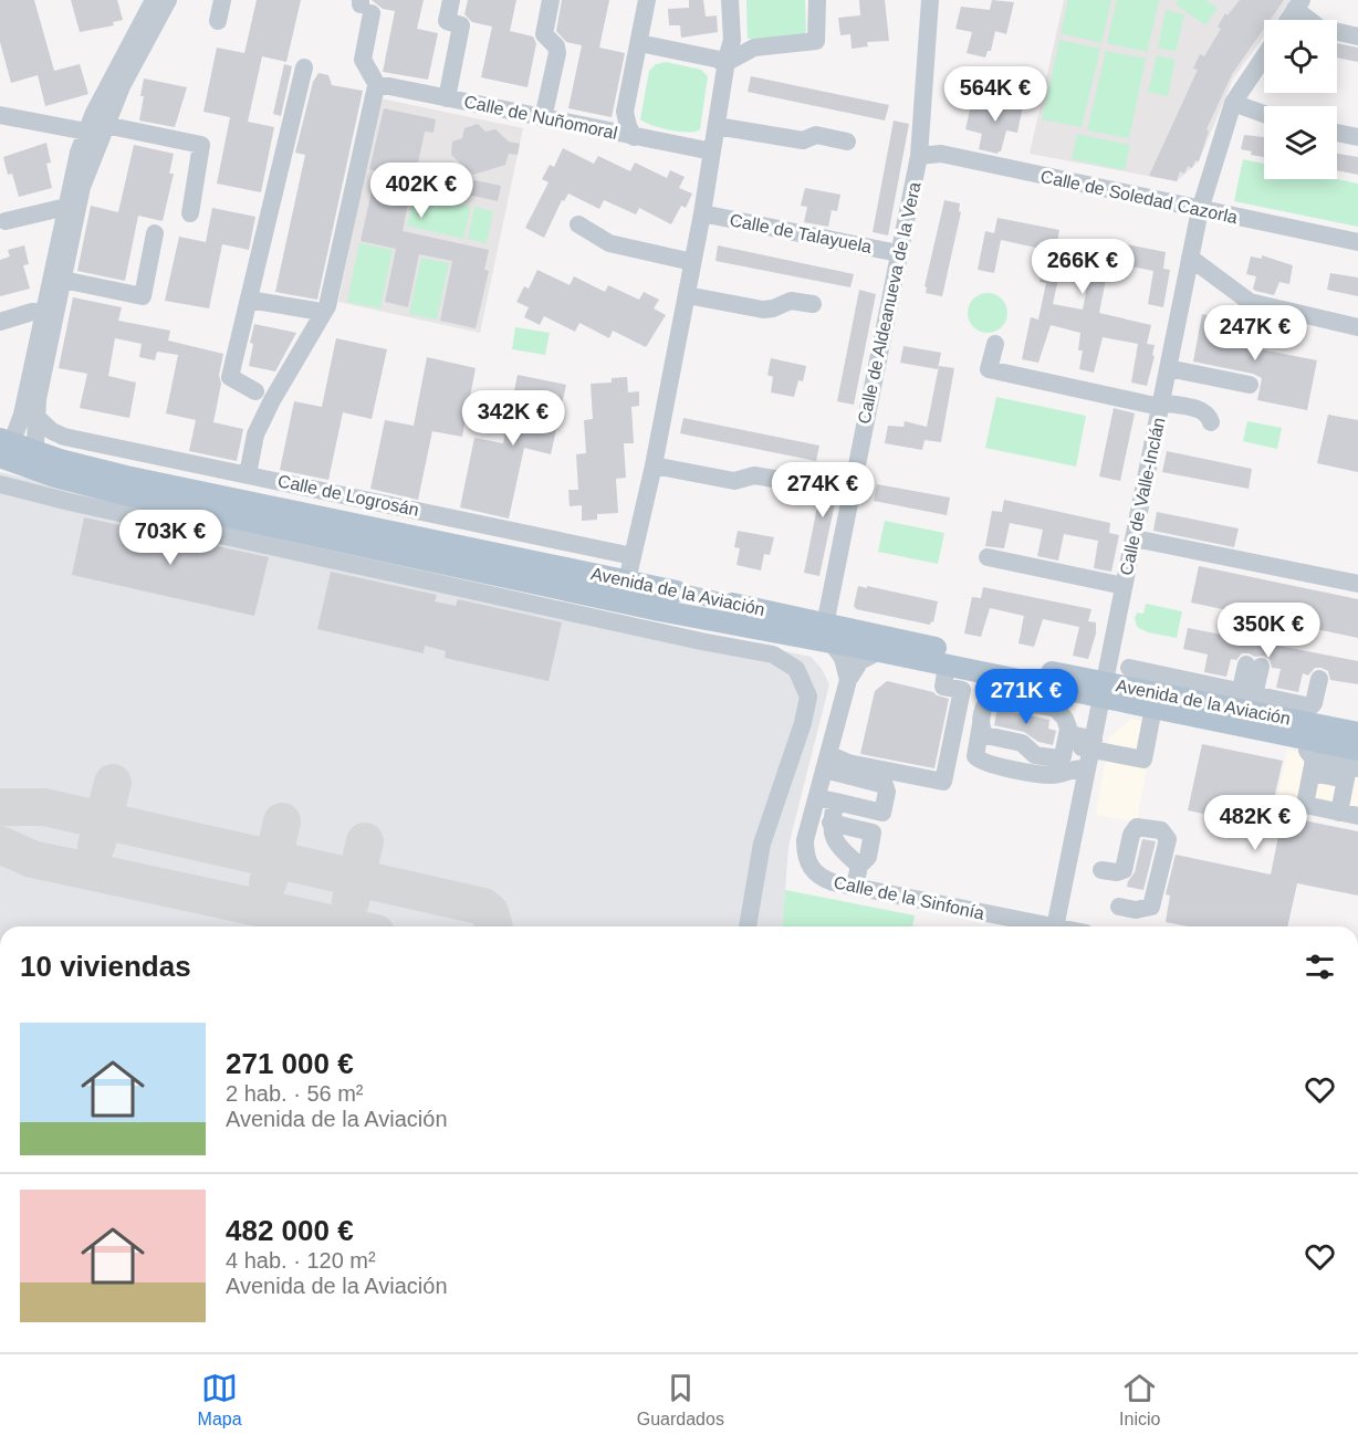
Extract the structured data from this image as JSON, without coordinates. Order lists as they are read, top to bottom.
{
  "streets": {
    "main road": ["Avenida de la Aviación"],
    "street": [
      "Calle de Nuñomoral",
      "Calle de Soledad Cazorla",
      "Calle de Talayuela",
      "Calle de Aldeanueva de la Vera",
      "Calle de Logrosán",
      "Calle de Valle-Inclán",
      "Calle de la Sinfonía"
    ]
  },
  "crossings": [
    ["Calle de Soledad Cazorla", "Calle de Aldeanueva de la Vera"],
    ["Calle de Soledad Cazorla", "Calle de Valle-Inclán"],
    ["Calle de Talayuela", "Calle de Aldeanueva de la Vera"],
    ["Calle de Aldeanueva de la Vera", "Avenida de la Aviación"],
    ["Calle de Logrosán", "Avenida de la Aviación"],
    ["Calle de Valle-Inclán", "Avenida de la Aviación"],
    ["Avenida de la Aviación", "Calle de la Sinfonía"]
  ],
  "page": {
    "price": [
      "564K €",
      "402K €",
      "266K €",
      "247K €",
      "342K €",
      "274K €",
      "703K €",
      "350K €",
      "271K €",
      "482K €"
    ],
    "heading": "10 viviendas",
    "list": [
      {
        "name": "271 000 €",
        "note": "2 hab. · 56 m² · Avenida de la Aviación"
      },
      {
        "name": "482 000 €",
        "note": "4 hab. · 120 m² · Avenida de la Aviación"
      }
    ],
    "tabs": ["Mapa", "Guardados", "Inicio"]
  }
}
